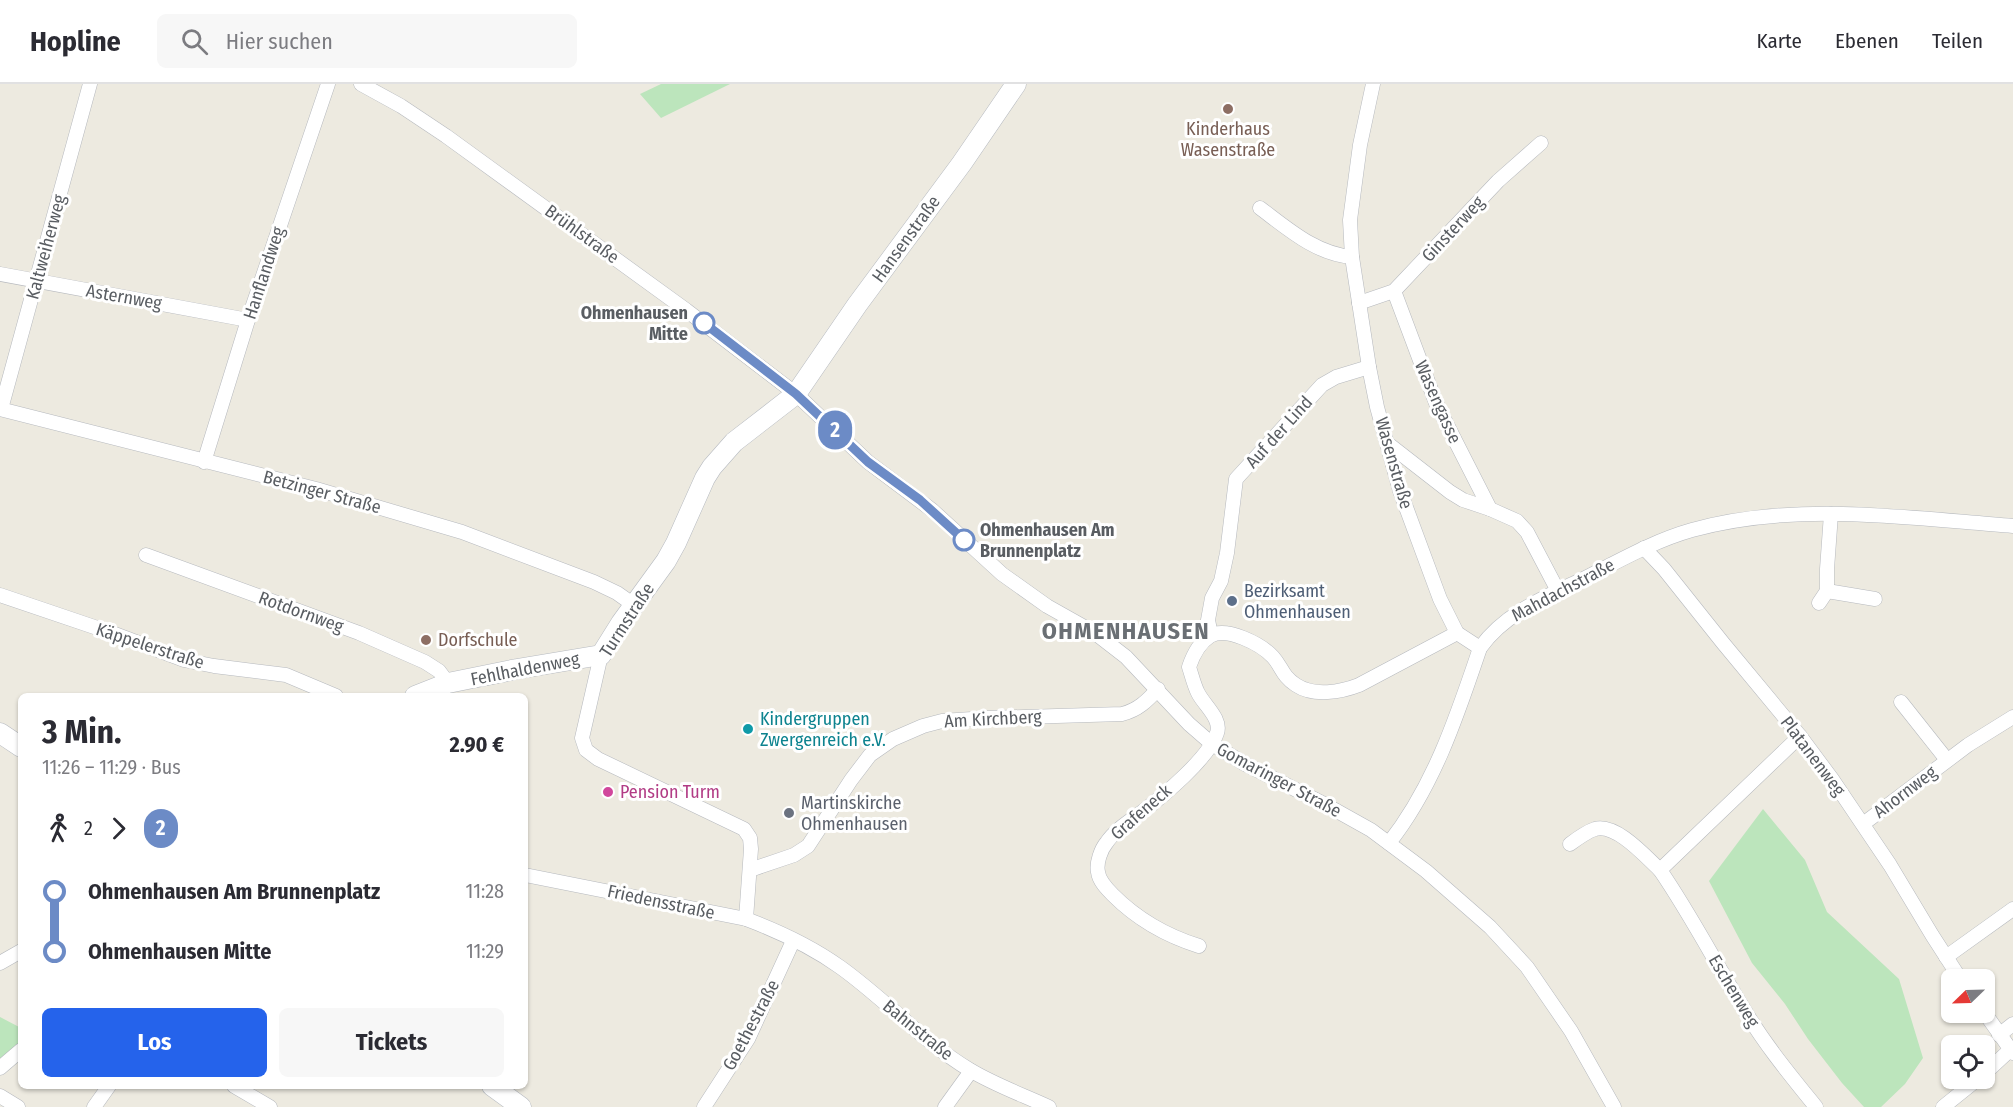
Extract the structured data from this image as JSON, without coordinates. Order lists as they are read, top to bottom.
{
  "streets": {
    "street": [
      "Ginsterweg",
      "Brühlstraße",
      "Hansenstraße",
      "Kaltweiherweg",
      "Hanflandweg",
      "Asternweg",
      "Wasengasse",
      "Auf der Lind",
      "Wasenstraße",
      "Betzinger Straße",
      "Mahdachstraße",
      "Rotdornweg",
      "Turmstraße",
      "Käppelerstraße",
      "Fehlhaldenweg",
      "Am Kirchberg",
      "Platanenweg",
      "Gomaringer Straße",
      "Ahornweg",
      "Grafeneck",
      "Friedensstraße",
      "Eschenweg",
      "Goethestraße",
      "Bahnstraße"
    ]
  },
  "crossings": [
    ["Ginsterweg", "Wasengasse"],
    ["Ginsterweg", "Wasenstraße"],
    ["Brühlstraße", "Hansenstraße"],
    ["Brühlstraße", "Turmstraße"],
    ["Brühlstraße", "Gomaringer Straße"],
    ["Hansenstraße", "Turmstraße"],
    ["Hansenstraße", "Gomaringer Straße"],
    ["Kaltweiherweg", "Asternweg"],
    ["Kaltweiherweg", "Betzinger Straße"],
    ["Hanflandweg", "Asternweg"],
    ["Hanflandweg", "Betzinger Straße"],
    ["Auf der Lind", "Wasenstraße"],
    ["Betzinger Straße", "Turmstraße"],
    ["Mahdachstraße", "Platanenweg"],
    ["Mahdachstraße", "Gomaringer Straße"],
    ["Rotdornweg", "Fehlhaldenweg"],
    ["Turmstraße", "Fehlhaldenweg"],
    ["Turmstraße", "Am Kirchberg"],
    ["Turmstraße", "Gomaringer Straße"],
    ["Am Kirchberg", "Gomaringer Straße"],
    ["Platanenweg", "Ahornweg"],
    ["Gomaringer Straße", "Grafeneck"],
    ["Friedensstraße", "Goethestraße"],
    ["Friedensstraße", "Bahnstraße"],
    ["Goethestraße", "Bahnstraße"]
  ],
  "districts": ["OHMENHAUSEN"],
  "places": [
    "Kinderhaus Wasenstraße",
    "Ohmenhausen Mitte",
    "Ohmenhausen Am Brunnenplatz",
    "Bezirksamt Ohmenhausen",
    "Dorfschule",
    "Kindergruppen Zwergenreich e.V.",
    "Pension Turm",
    "Martinskirche Ohmenhausen"
  ],
  "lines": ["bus line 2"],
  "north": "bottom left",
  "page": {
    "header": "Hopline",
    "search": "Hier suchen",
    "nav": ["Karte", "Ebenen", "Teilen"],
    "on_map": "2",
    "heading": ["3 Min.", "11:26 – 11:29 · Bus", "2.90 €"],
    "legs": ["2", "2"],
    "list": [
      {
        "name": "Ohmenhausen Am Brunnenplatz",
        "value": "11:28"
      },
      {
        "name": "Ohmenhausen Mitte",
        "value": "11:29"
      }
    ],
    "buttons": ["Los", "Tickets"]
  }
}
